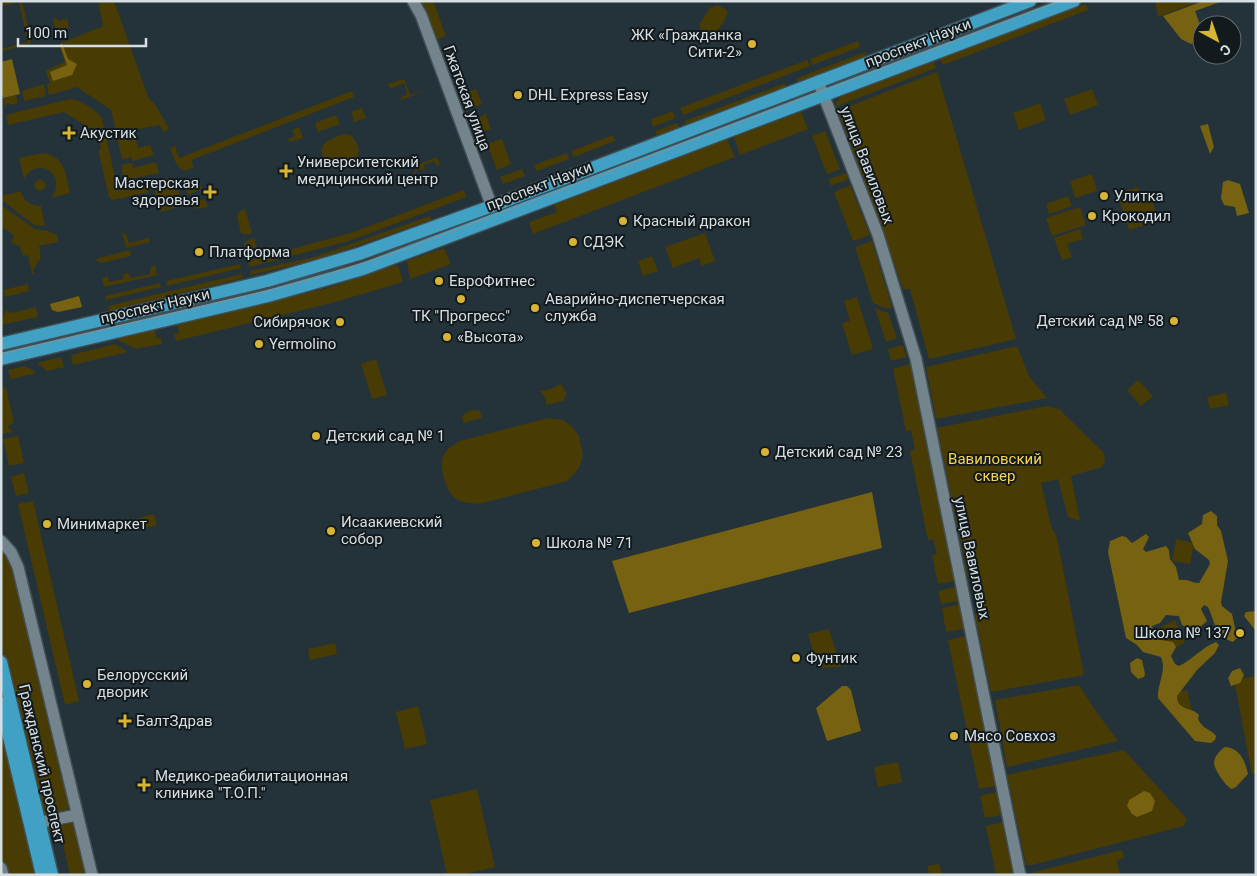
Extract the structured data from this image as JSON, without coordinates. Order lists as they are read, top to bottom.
{
  "streets": {
    "main road": ["проспект Науки", "Гражданский проспект"],
    "street": ["Гжатская улица", "улица Вавиловых"]
  },
  "crossings": [
    ["проспект Науки", "Гжатская улица"],
    ["проспект Науки", "улица Вавиловых"]
  ],
  "parks": ["Вавиловский сквер"],
  "places": {
    "other": [
      "ЖК «Гражданка Сити-2»",
      "DHL Express Easy",
      "Улитка",
      "Крокодил",
      "Красный дракон",
      "СДЭК",
      "Платформа",
      "ЕвроФитнес",
      "ТК \"Прогресс\"",
      "Аварийно-диспетчерская служба",
      "Детский сад № 58",
      "Сибирячок",
      "«Высота»",
      "Yermolino",
      "Детский сад № 1",
      "Детский сад № 23",
      "Минимаркет",
      "Исаакиевский собор",
      "Школа № 71",
      "Школа № 137",
      "Фунтик",
      "Белорусский дворик",
      "Мясо Совхоз"
    ],
    "health": [
      "Акустик",
      "Университетский медицинский центр",
      "Мастерская здоровья",
      "БалтЗдрав",
      "Медико-реабилитационная клиника \"Т.О.П.\""
    ]
  },
  "scale_bar": "100 m",
  "north": "bottom right"
}
